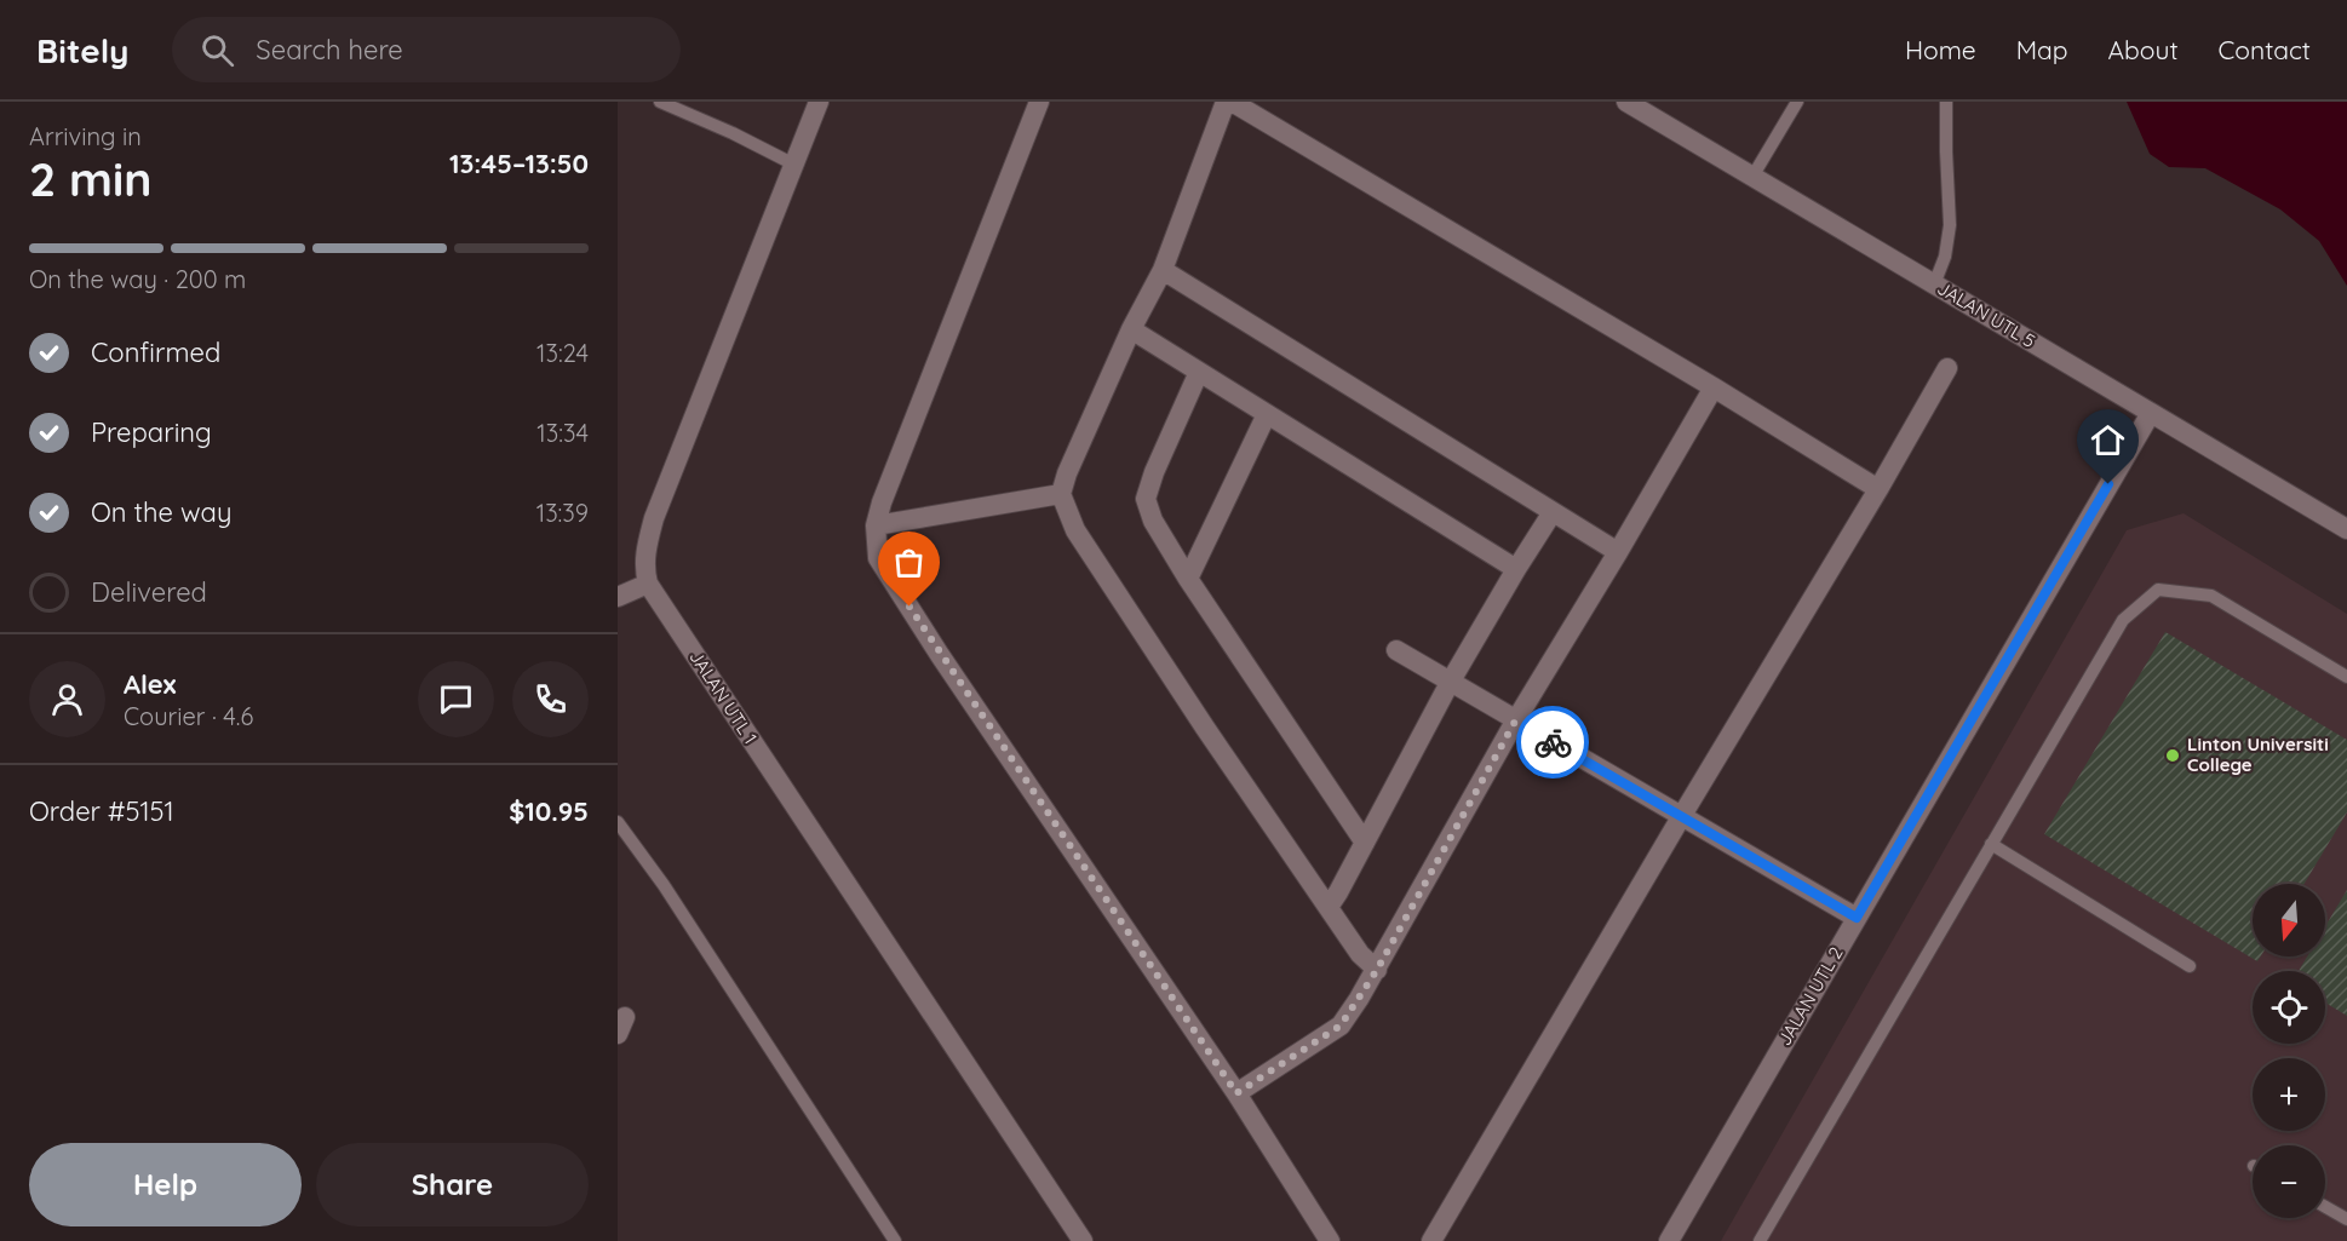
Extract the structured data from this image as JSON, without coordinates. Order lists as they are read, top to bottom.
{
  "streets": {
    "street": ["JALAN UTL 5", "JALAN UTL 1", "JALAN UTL 2"]
  },
  "crossings": [
    ["JALAN UTL 5", "JALAN UTL 2"]
  ],
  "places": ["Linton Universiti College"],
  "north": "bottom",
  "page": {
    "header": "Bitely",
    "search": "Search here",
    "nav": [
      "Home",
      "Map",
      "About",
      "Contact"
    ],
    "heading": ["2 min", "Arriving in", "13:45–13:50"],
    "panel": [
      "Alex",
      "Courier · 4.6",
      "Order #5151",
      "$10.95"
    ],
    "bar": "On the way · 200 m",
    "list": [
      ["Confirmed", "13:24"],
      ["Preparing", "13:34"],
      ["On the way", "13:39"],
      "Delivered"
    ],
    "map_buttons": ["+", "−"],
    "buttons": ["Help", "Share"]
  }
}
